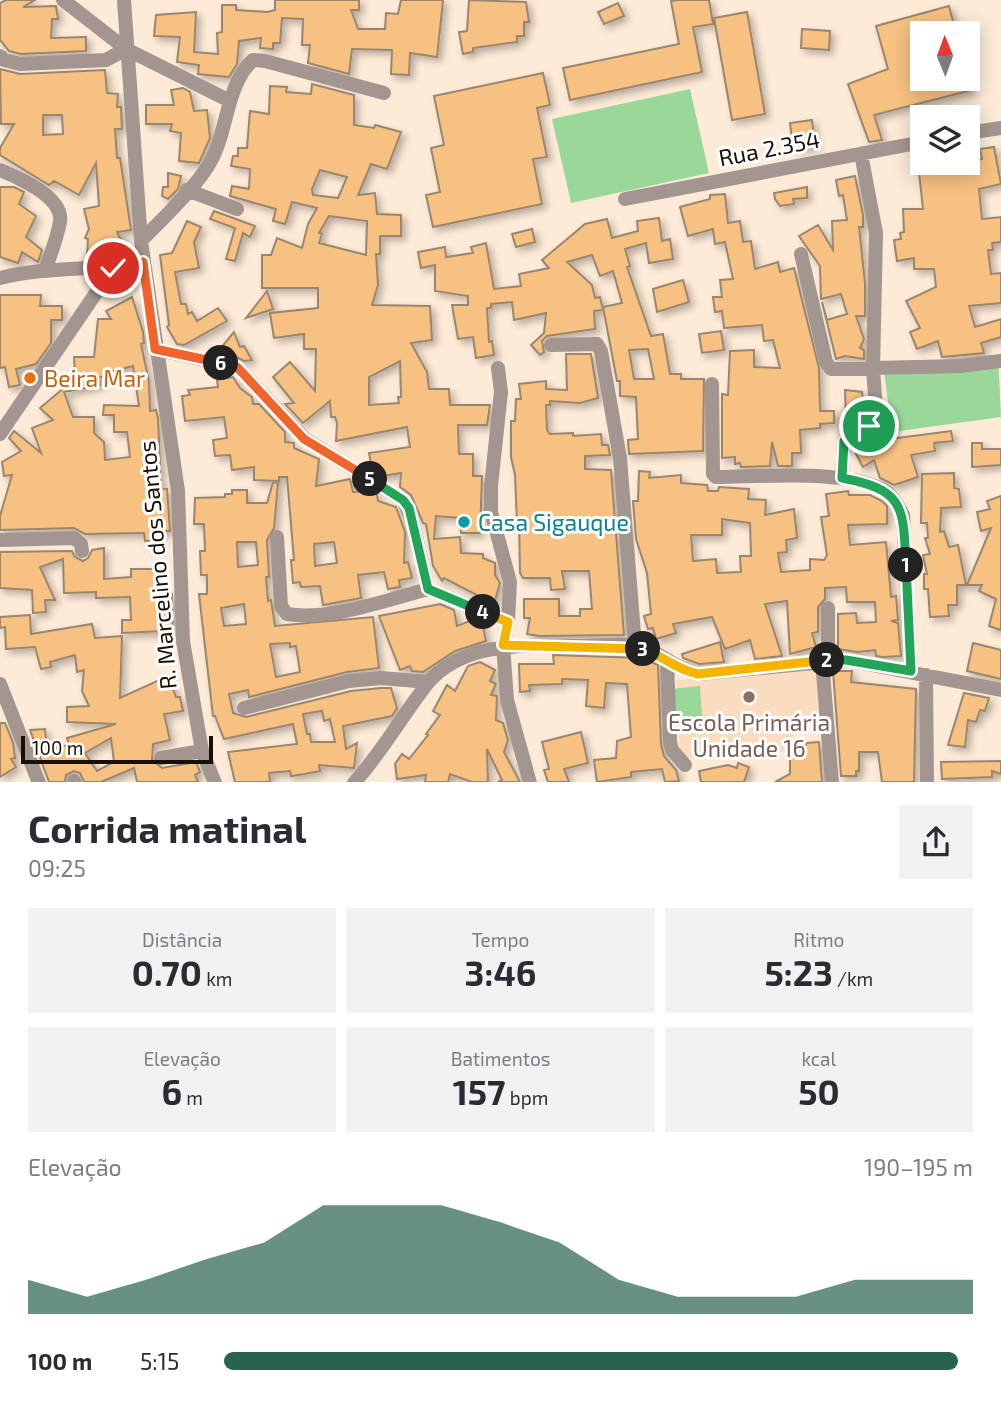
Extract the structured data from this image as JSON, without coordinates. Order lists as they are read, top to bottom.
{
  "streets": {
    "street": ["Rua 2.354", "R. Marcelino dos Santos"]
  },
  "places": ["Beira Mar", "Casa Sigauque", "Escola Primária Unidade 16"],
  "scale_bar": "100 m",
  "north": "top",
  "page": {
    "pins": [
      "6",
      "5",
      "1",
      "4",
      "3",
      "2"
    ],
    "scale": "100 m",
    "heading": ["Corrida matinal", "09:25"],
    "stats": [
      ["Distância", "0.70 km"],
      ["Tempo", "3:46"],
      ["Ritmo", "5:23 /km"],
      ["Elevação", "6 m"],
      ["Batimentos", "157 bpm"],
      ["kcal", "50"]
    ],
    "chart": ["Elevação", "190–195 m"],
    "list": [
      {
        "name": "100 m",
        "note": "5:15"
      }
    ]
  }
}
